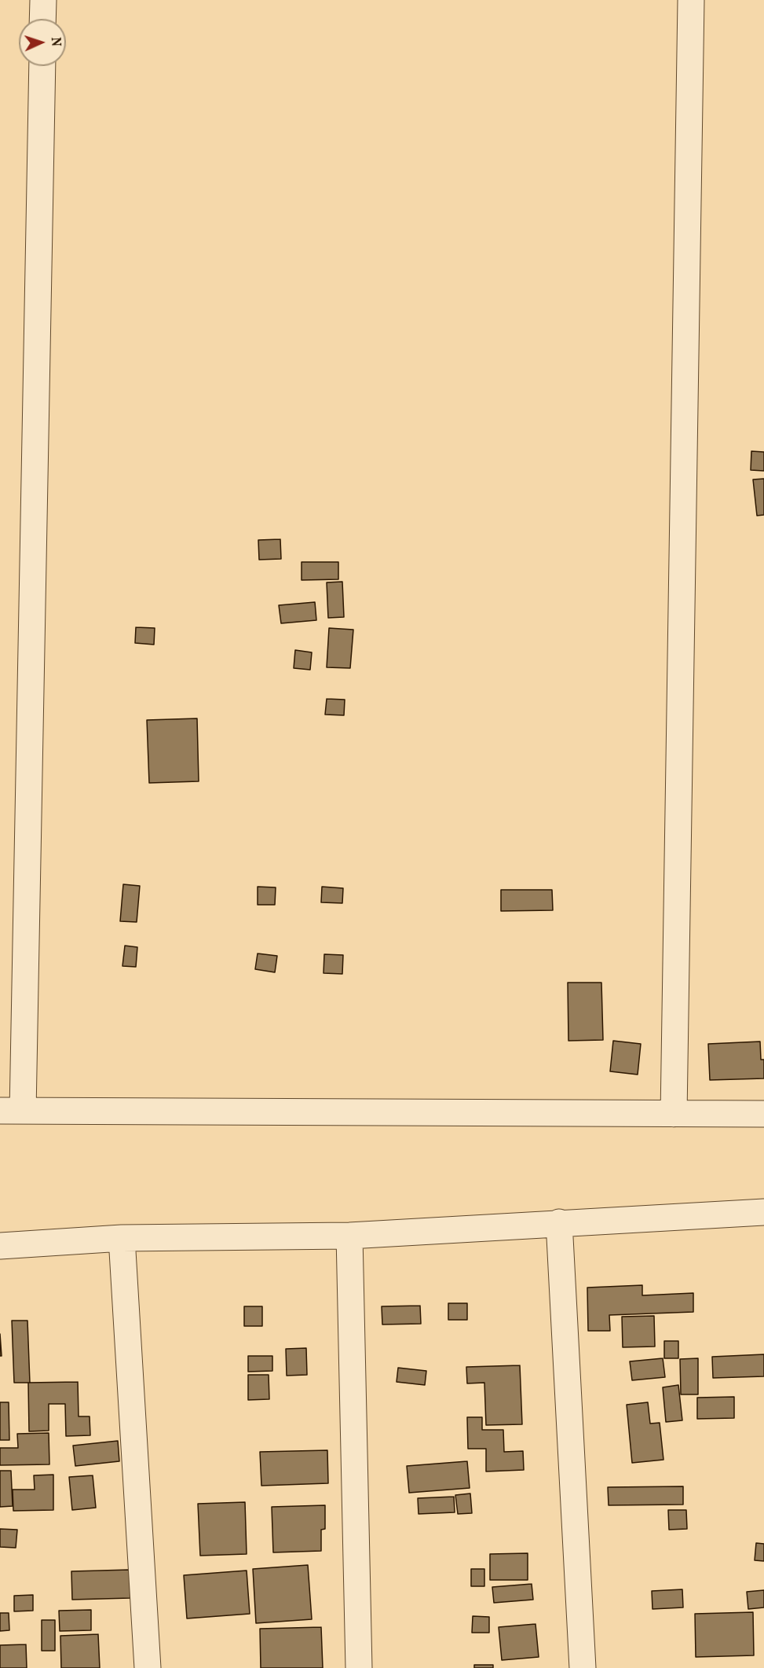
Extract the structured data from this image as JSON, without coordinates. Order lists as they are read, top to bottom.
{
  "north": "right"
}
